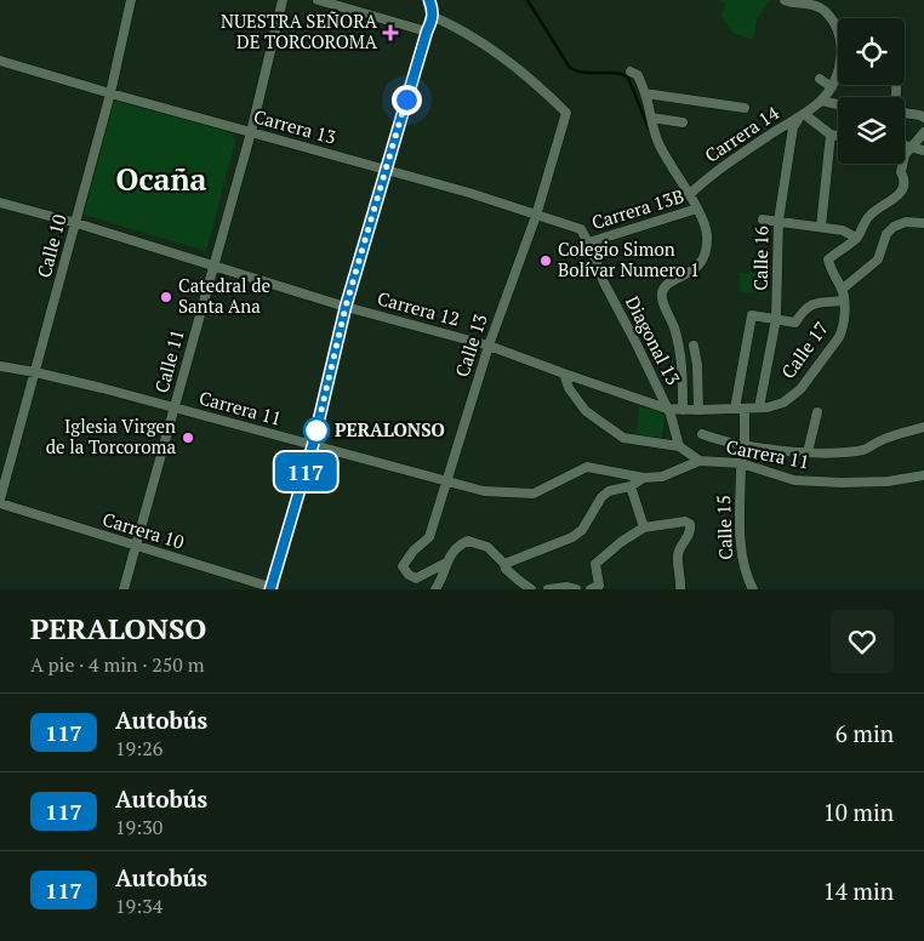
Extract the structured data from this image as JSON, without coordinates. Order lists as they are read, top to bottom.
{
  "streets": {
    "street": [
      "Carrera 13",
      "Carrera 14",
      "Carrera 13B",
      "Calle 10",
      "Calle 16",
      "Carrera 12",
      "Diagonal 13",
      "Calle 13",
      "Calle 17",
      "Calle 11",
      "Carrera 11",
      "Calle 15",
      "Carrera 10"
    ]
  },
  "crossings": [
    ["Carrera 13", "Calle 10"],
    ["Carrera 13", "Diagonal 13"],
    ["Carrera 13", "Calle 13"],
    ["Carrera 13", "Calle 11"],
    ["Carrera 14", "Calle 16"],
    ["Carrera 13B", "Diagonal 13"],
    ["Calle 10", "Carrera 12"],
    ["Calle 10", "Carrera 11"],
    ["Calle 16", "Carrera 12"],
    ["Calle 16", "Calle 17"],
    ["Carrera 12", "Diagonal 13"],
    ["Carrera 12", "Calle 13"],
    ["Carrera 12", "Calle 17"],
    ["Carrera 12", "Calle 11"],
    ["Calle 13", "Carrera 11"],
    ["Calle 11", "Carrera 11"],
    ["Calle 11", "Carrera 10"],
    ["Carrera 11", "Calle 15"]
  ],
  "districts": ["Ocaña"],
  "places": {
    "health": ["NUESTRA SEÑORA DE TORCOROMA"],
    "other": [
      "Colegio Simon Bolívar Numero 1",
      "Catedral de Santa Ana",
      "PERALONSO",
      "Iglesia Virgen de la Torcoroma"
    ]
  },
  "lines": ["bus line 117"],
  "page": {
    "on_map": "117",
    "heading": ["PERALONSO", "A pie · 4 min · 250 m"],
    "list": [
      {
        "mark": "117",
        "name": "Autobús",
        "note": "19:26",
        "value": "6 min"
      },
      {
        "mark": "117",
        "name": "Autobús",
        "note": "19:30",
        "value": "10 min"
      },
      {
        "mark": "117",
        "name": "Autobús",
        "note": "19:34",
        "value": "14 min"
      }
    ]
  }
}
